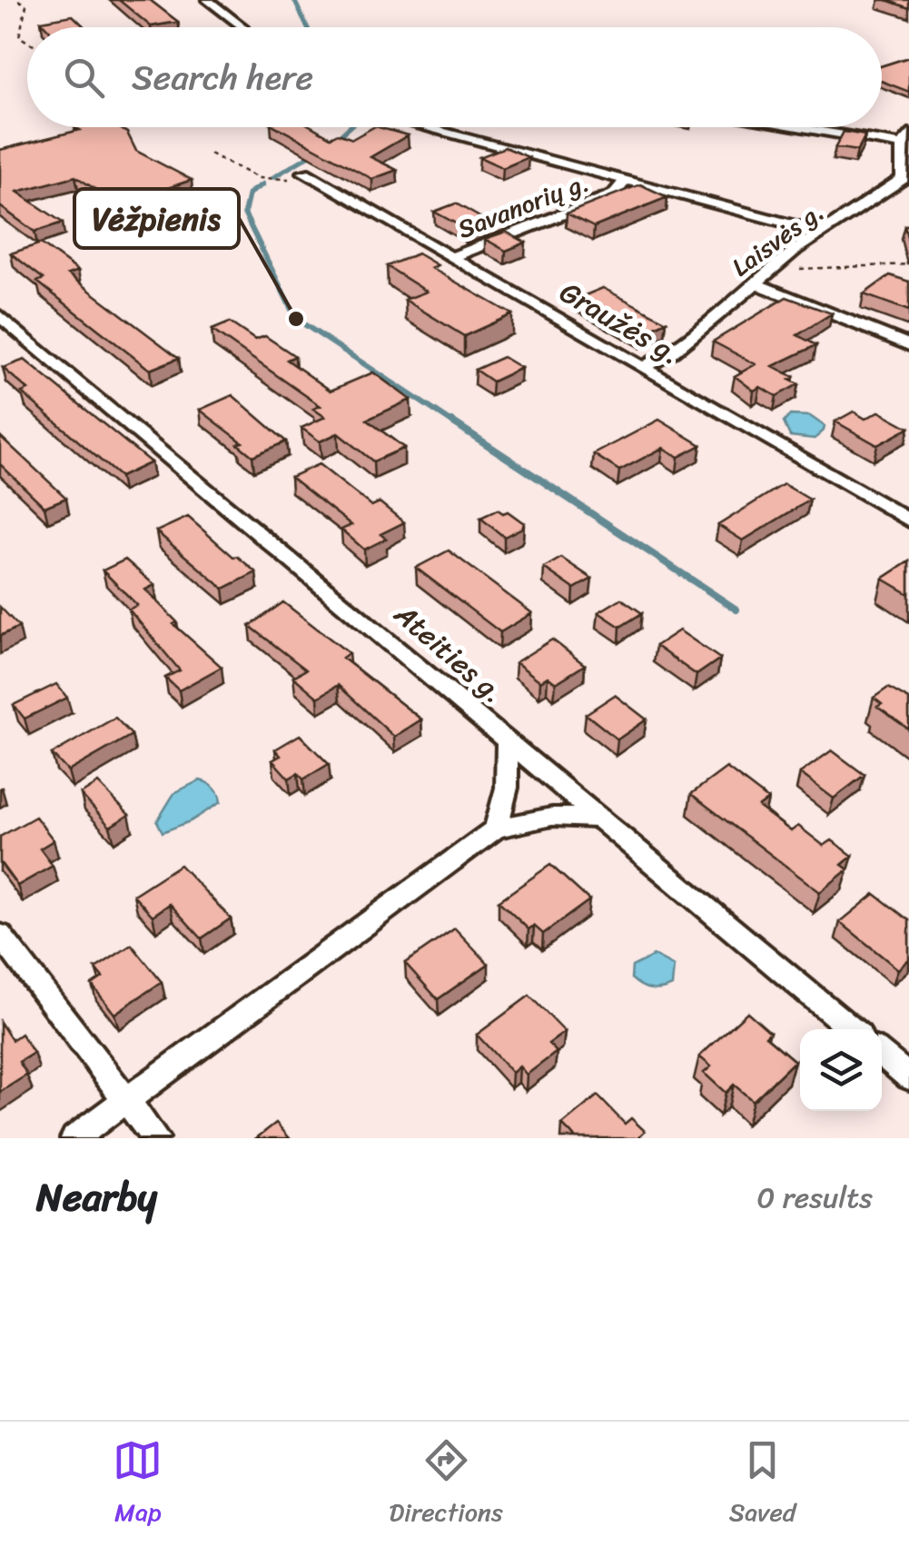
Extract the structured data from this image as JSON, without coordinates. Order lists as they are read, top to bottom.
{
  "streets": {
    "street": [
      "Savanorių g.",
      "Laisvės g.",
      "Graužės g.",
      "Ateities g."
    ]
  },
  "crossings": [
    ["Savanorių g.", "Graužės g."],
    ["Laisvės g.", "Graužės g."]
  ],
  "places": ["Vėžpienis"],
  "page": {
    "search": "Search here",
    "heading": ["Nearby", "0 results"],
    "nav": ["Map", "Directions", "Saved"]
  }
}
